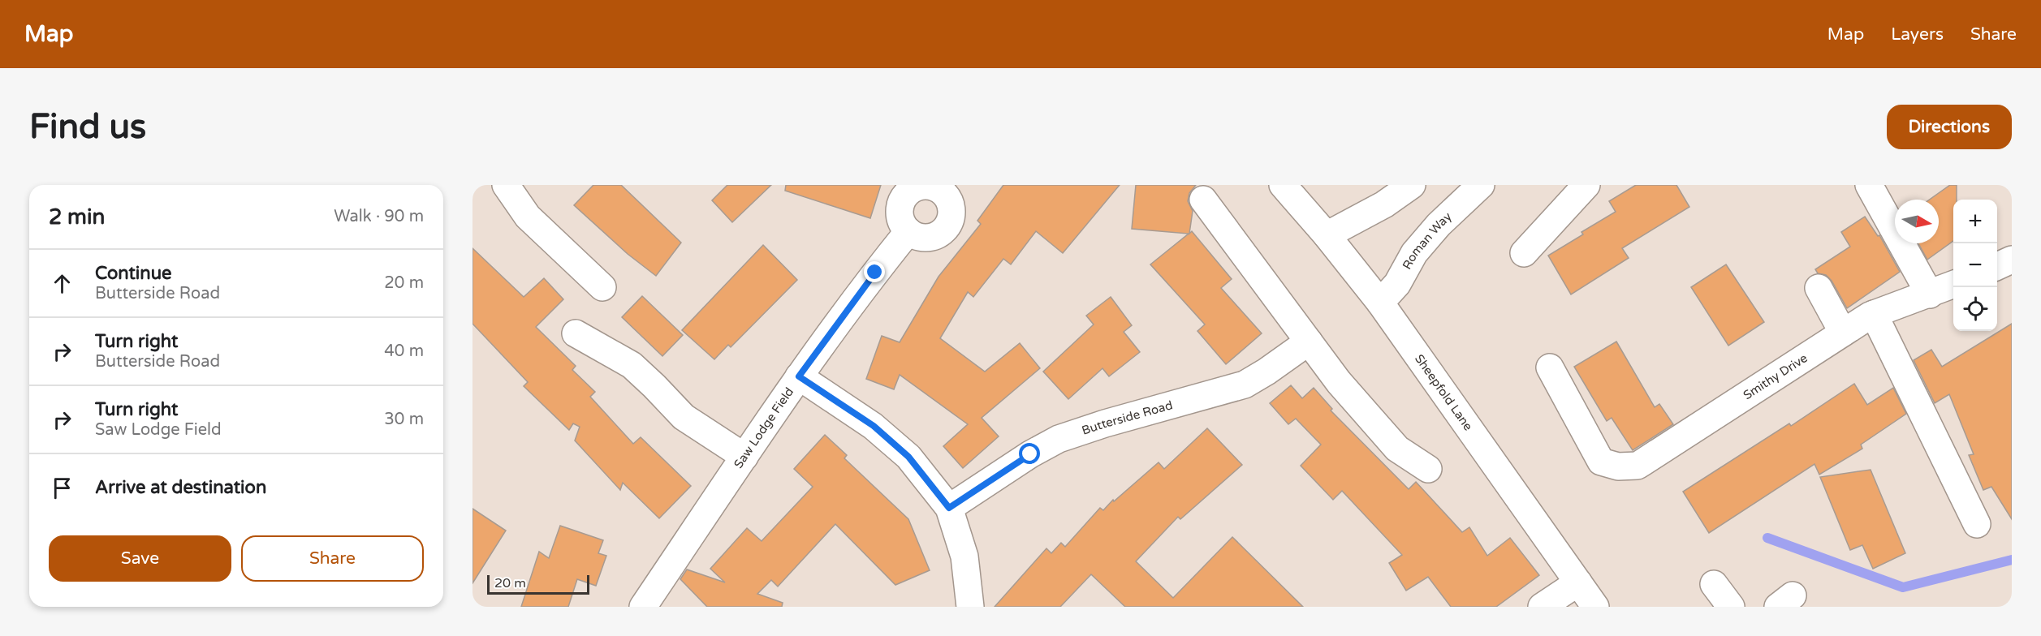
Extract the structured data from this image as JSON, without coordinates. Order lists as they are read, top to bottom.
{
  "streets": {
    "street": [
      "Roman Way",
      "Smithy Drive",
      "Sheepfold Lane",
      "Butterside Road",
      "Saw Lodge Field"
    ]
  },
  "crossings": [
    ["Roman Way", "Sheepfold Lane"]
  ],
  "scale_bar": "20 m",
  "north": "right",
  "page": {
    "header": "Map",
    "nav": ["Map", "Layers", "Share"],
    "buttons": [
      "Directions",
      ["Save", "Share"]
    ],
    "title": "Find us",
    "heading": ["2 min", "Walk · 90 m"],
    "map_buttons": ["+", "−"],
    "list": [
      ["Continue", "Butterside Road", "20 m"],
      ["Turn right", "Butterside Road", "40 m"],
      ["Turn right", "Saw Lodge Field", "30 m"],
      "Arrive at destination"
    ],
    "scale": "20 m"
  }
}
